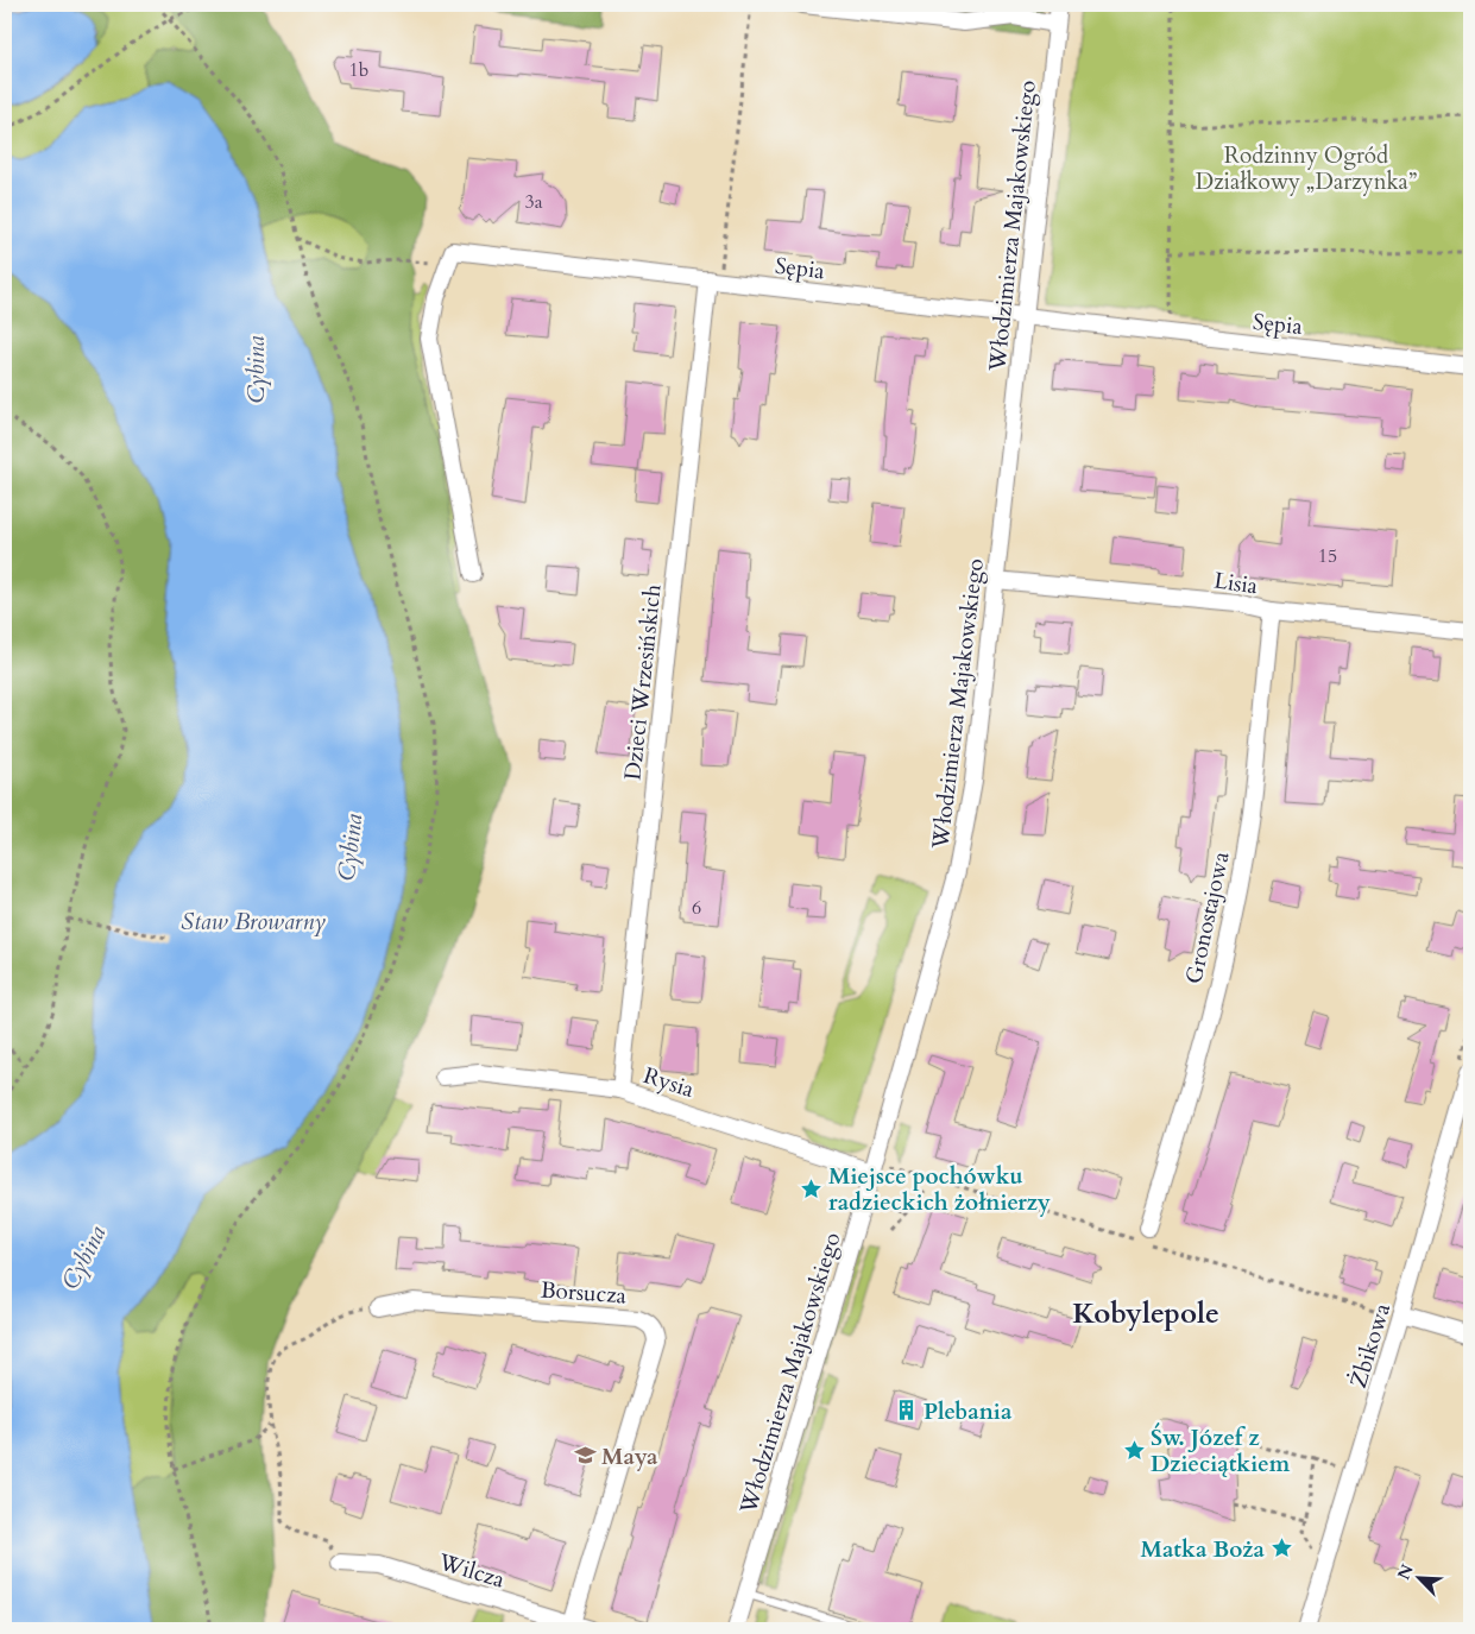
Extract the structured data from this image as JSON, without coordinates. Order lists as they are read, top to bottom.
{
  "streets": {
    "street": [
      "Włodzimierza Majakowskiego",
      "Sępia",
      "Lisia",
      "Dzieci Wrzesińskich",
      "Gronostajowa",
      "Rysia",
      "Borsucza",
      "Żbikowa",
      "Wilcza"
    ]
  },
  "crossings": [
    ["Włodzimierza Majakowskiego", "Sępia"],
    ["Włodzimierza Majakowskiego", "Lisia"],
    ["Włodzimierza Majakowskiego", "Rysia"],
    ["Sępia", "Dzieci Wrzesińskich"],
    ["Lisia", "Gronostajowa"],
    ["Dzieci Wrzesińskich", "Rysia"],
    ["Borsucza", "Wilcza"]
  ],
  "districts": ["Kobylepole"],
  "water": ["Cybina", "Staw Browarny"],
  "parks": ["Rodzinny Ogród Działkowy „Darzynka”"],
  "places": {
    "place": ["Miejsce pochówku radzieckich żołnierzy", "Św. Józef z Dzieciątkiem", "Matka Boża"],
    "building": ["Plebania"],
    "school or university": ["Maya"]
  },
  "house_numbers": [
    "1b",
    "3a",
    "15",
    "6"
  ],
  "north": "top left"
}
